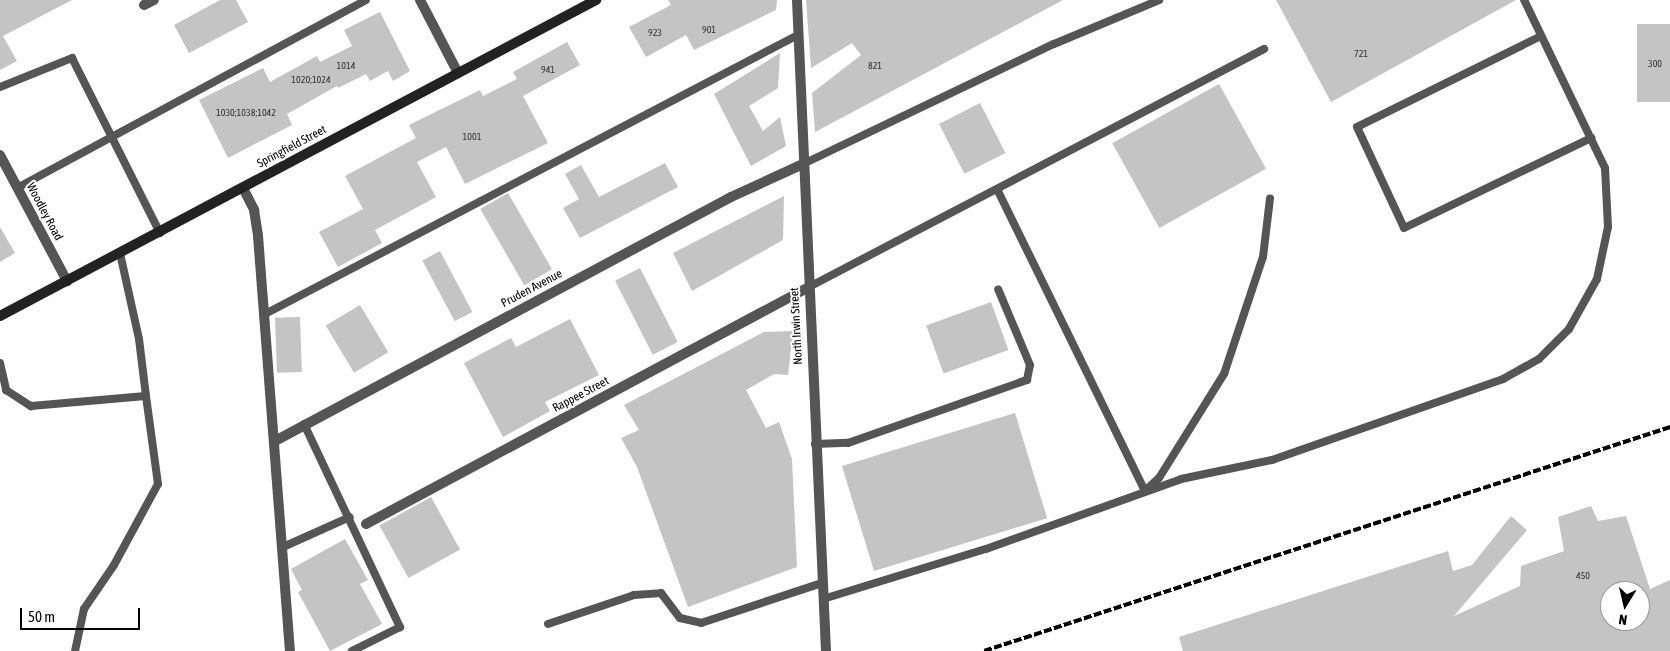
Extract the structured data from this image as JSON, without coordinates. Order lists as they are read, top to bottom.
{
  "streets": {
    "main road": ["Springfield Street"],
    "street": [
      "Woodley Road",
      "Pruden Avenue",
      "North Irwin Street",
      "Rappee Street"
    ]
  },
  "crossings": [
    ["Springfield Street", "Woodley Road"],
    ["Pruden Avenue", "North Irwin Street"],
    ["North Irwin Street", "Rappee Street"]
  ],
  "house_numbers": [
    "901",
    "923",
    "721",
    "300",
    "1014",
    "821",
    "941",
    "1020;1024",
    "1030;1038;1042",
    "1001",
    "450"
  ],
  "scale_bar": "50 m",
  "north": "bottom"
}
